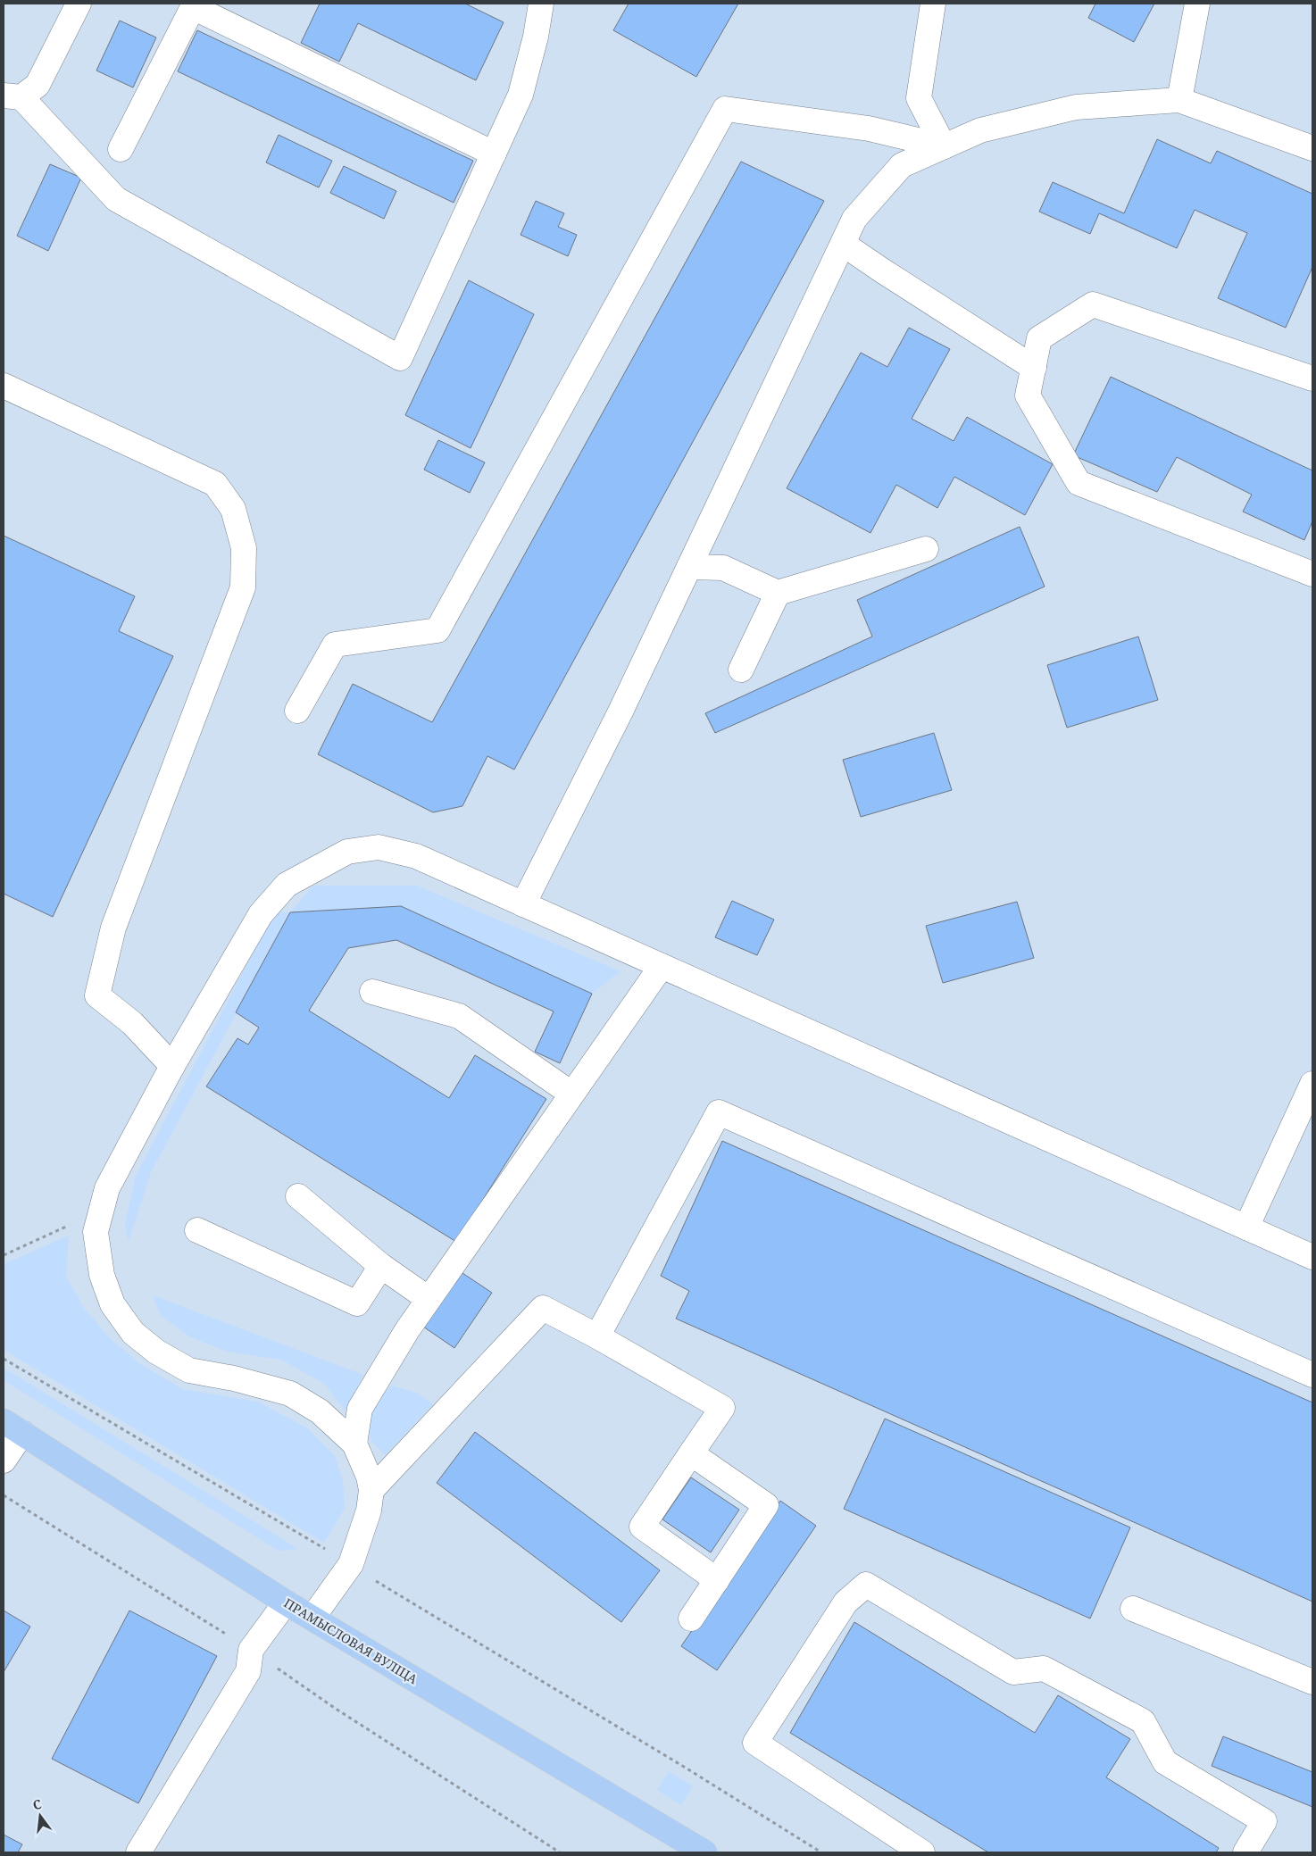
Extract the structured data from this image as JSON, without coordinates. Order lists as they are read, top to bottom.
{
  "streets": {
    "main road": ["ПРАМЫСЛОВАЯ ВУЛІЦА"]
  },
  "north": "top"
}
